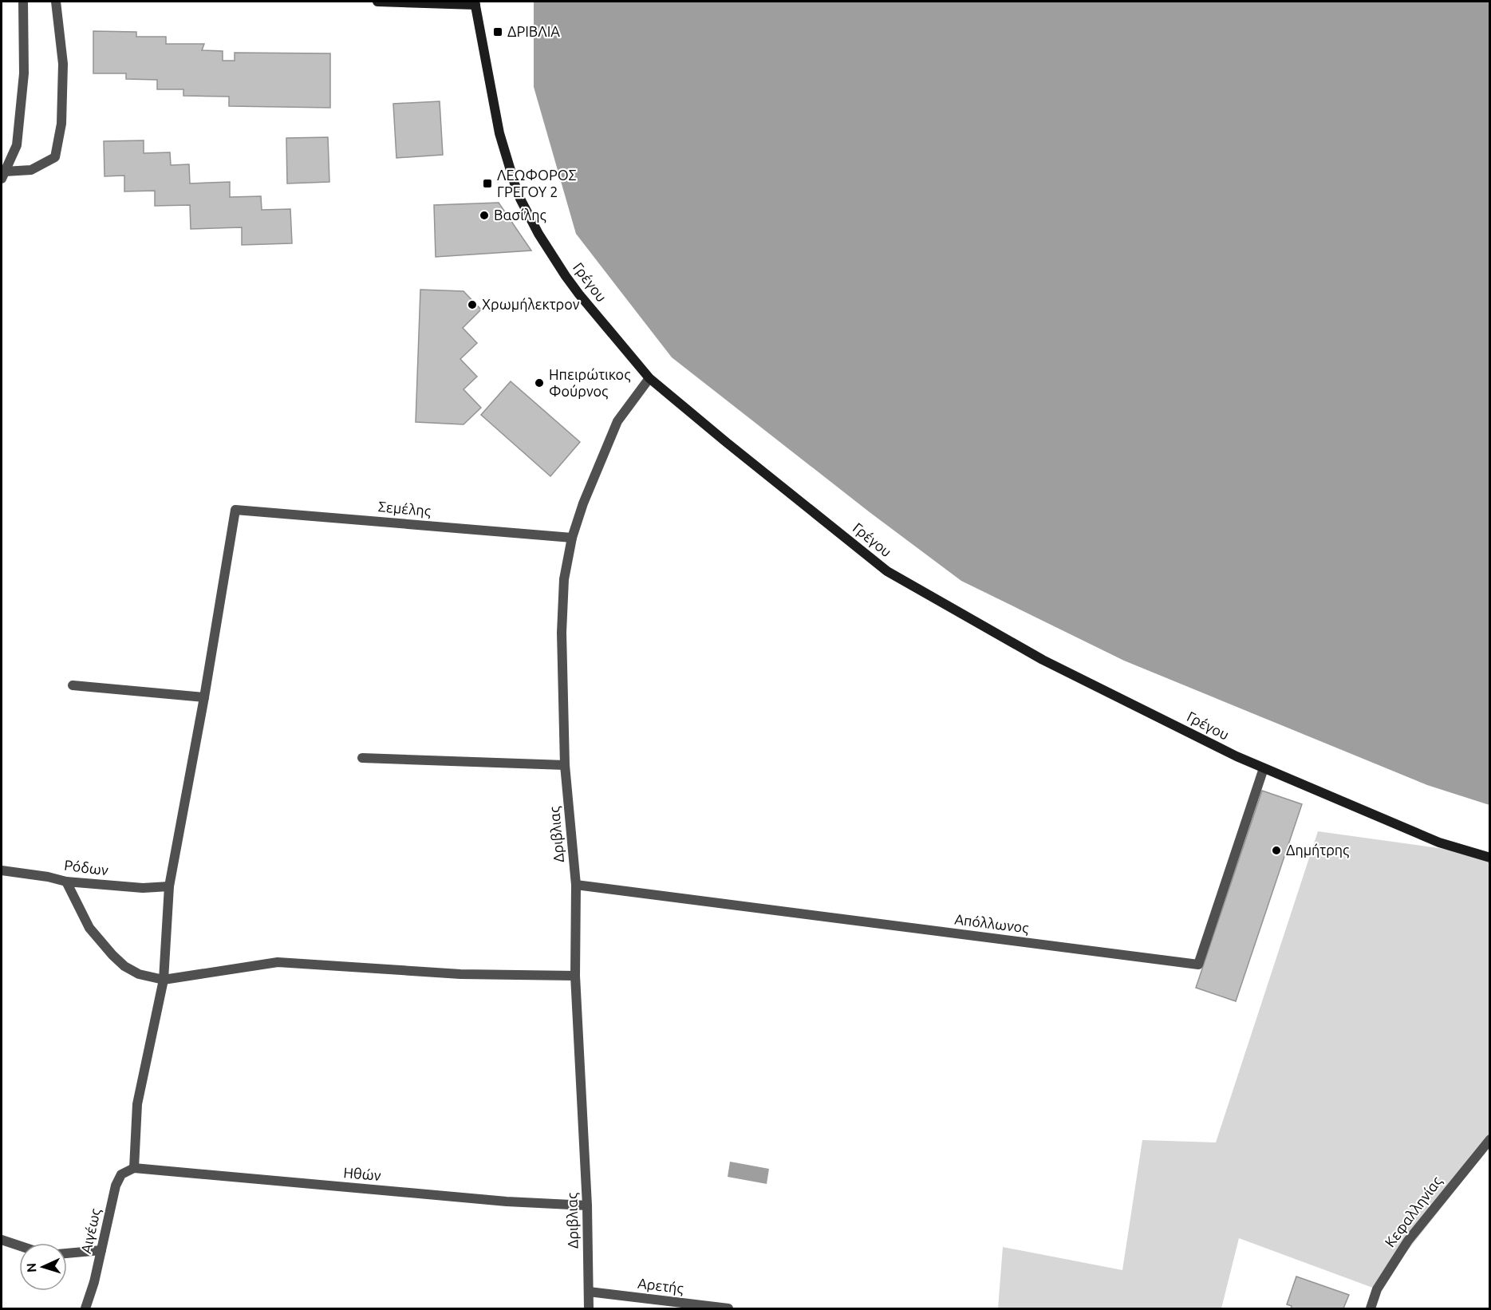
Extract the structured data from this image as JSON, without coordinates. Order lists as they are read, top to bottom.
{
  "streets": {
    "main road": ["Γρέγου"],
    "street": [
      "Σεμέλης",
      "Δριβλιας",
      "Ρόδων",
      "Απόλλωνος",
      "Ηθών",
      "Κεφαλληνίας",
      "Αιγέως",
      "Αρετής"
    ]
  },
  "crossings": [
    ["Γρέγου", "Δριβλιας"],
    ["Γρέγου", "Απόλλωνος"],
    ["Σεμέλης", "Δριβλιας"],
    ["Δριβλιας", "Απόλλωνος"],
    ["Δριβλιας", "Ηθών"],
    ["Δριβλιας", "Αρετής"],
    ["Ηθών", "Αιγέως"]
  ],
  "places": {
    "transit": ["ΔΡΙΒΛΙΑ", "ΛΕΩΦΟΡΟΣ ΓΡΕΓΟΥ 2"],
    "other": [
      "Βασίλης",
      "Χρωμήλεκτρον",
      "Ηπειρώτικος Φούρνος",
      "Δημήτρης"
    ]
  },
  "north": "left"
}
